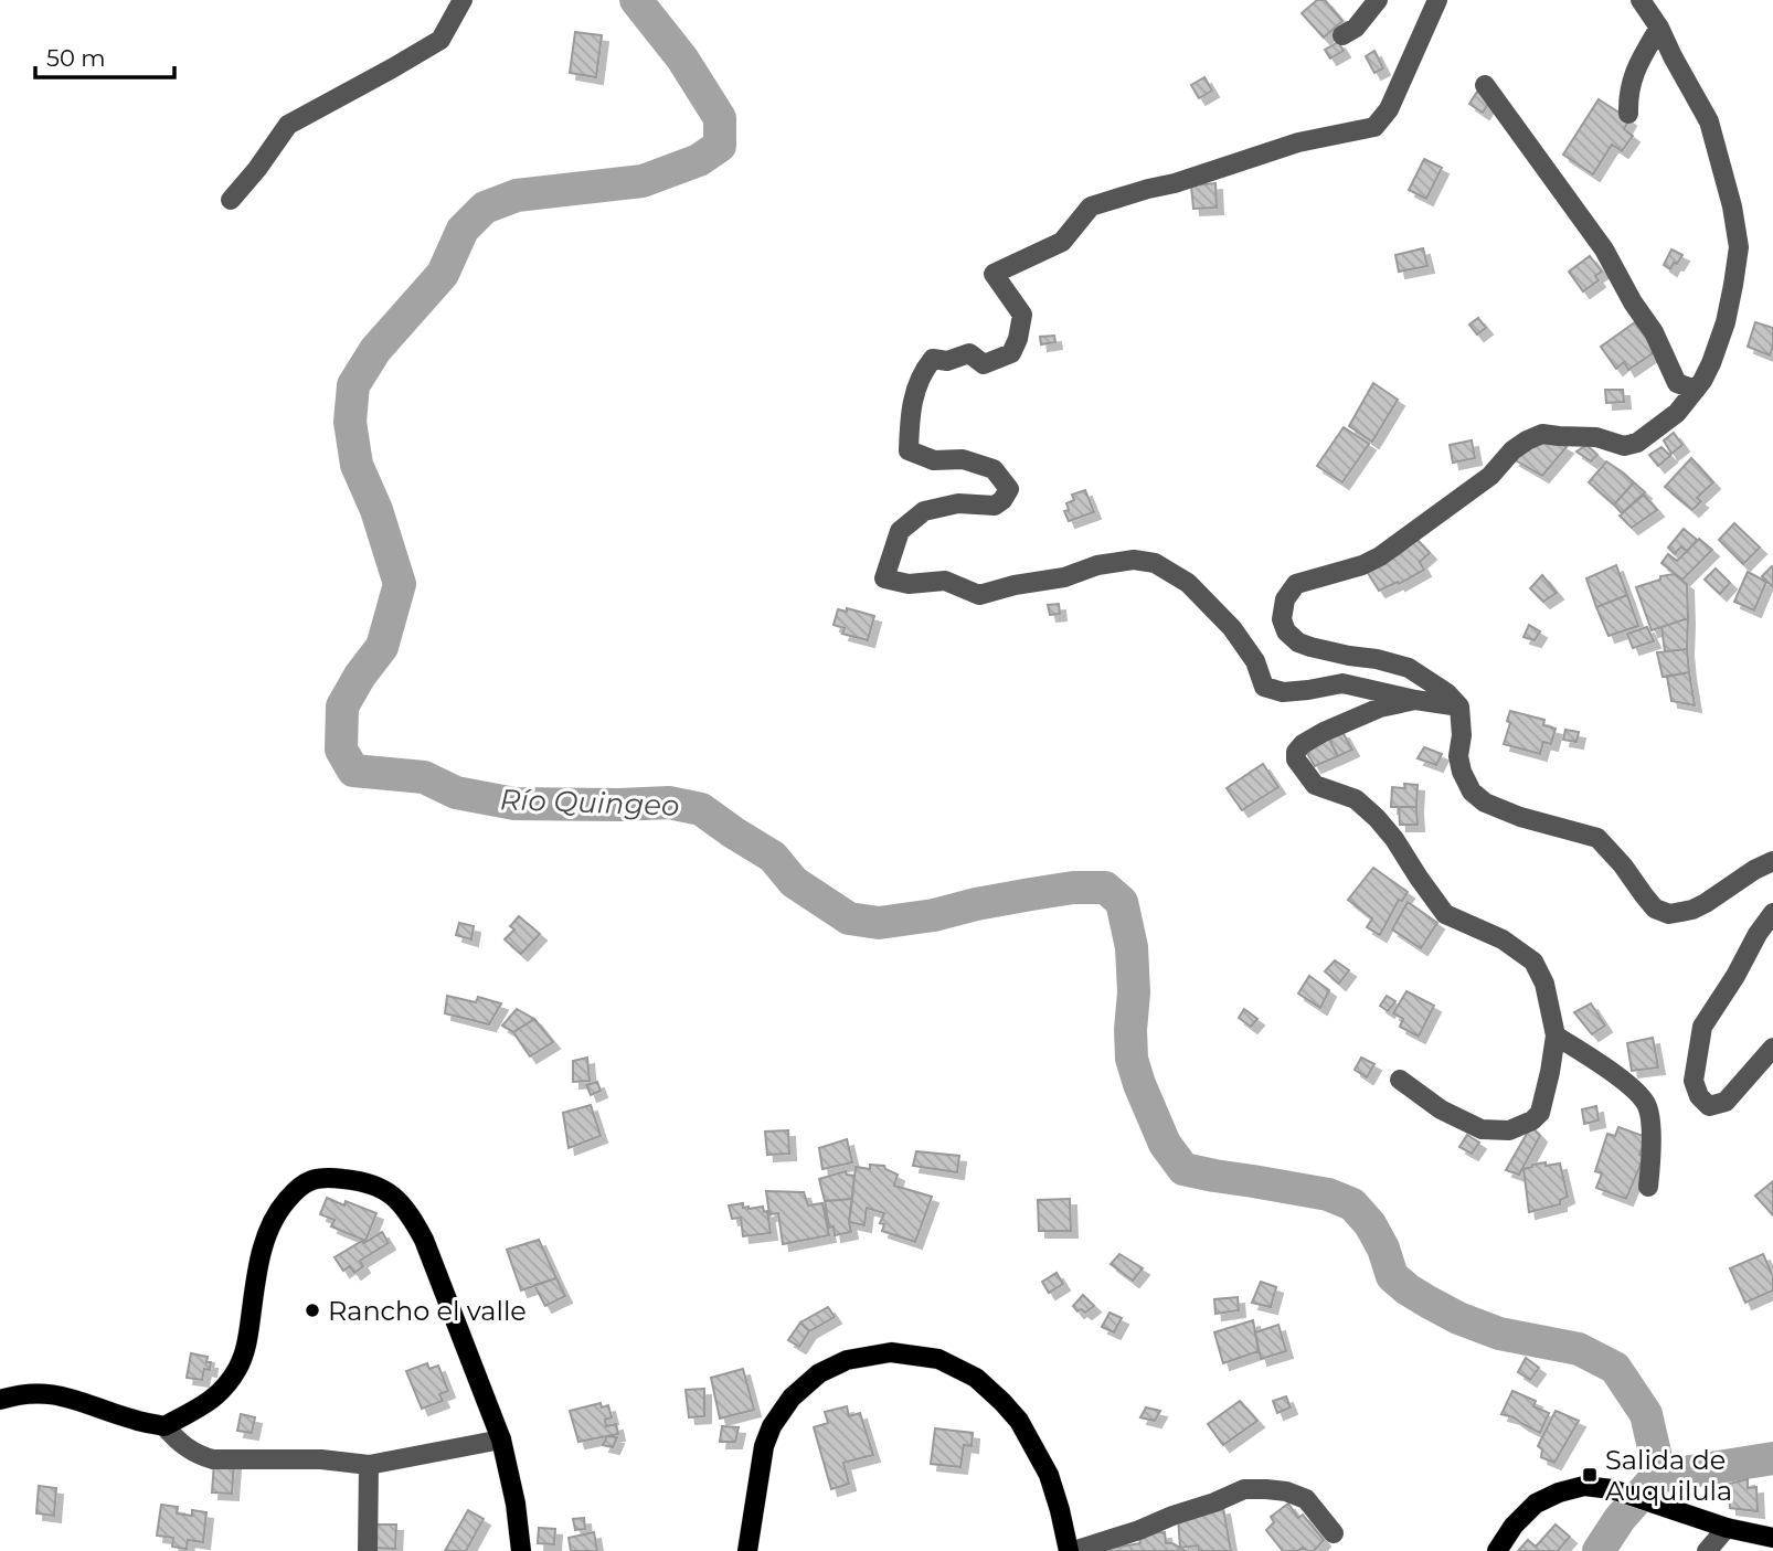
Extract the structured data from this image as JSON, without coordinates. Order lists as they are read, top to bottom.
{
  "water": ["Río Quingeo"],
  "places": {
    "other": ["Rancho el valle"],
    "transit": ["Salida de Auquilula"]
  },
  "scale_bar": "50 m"
}
